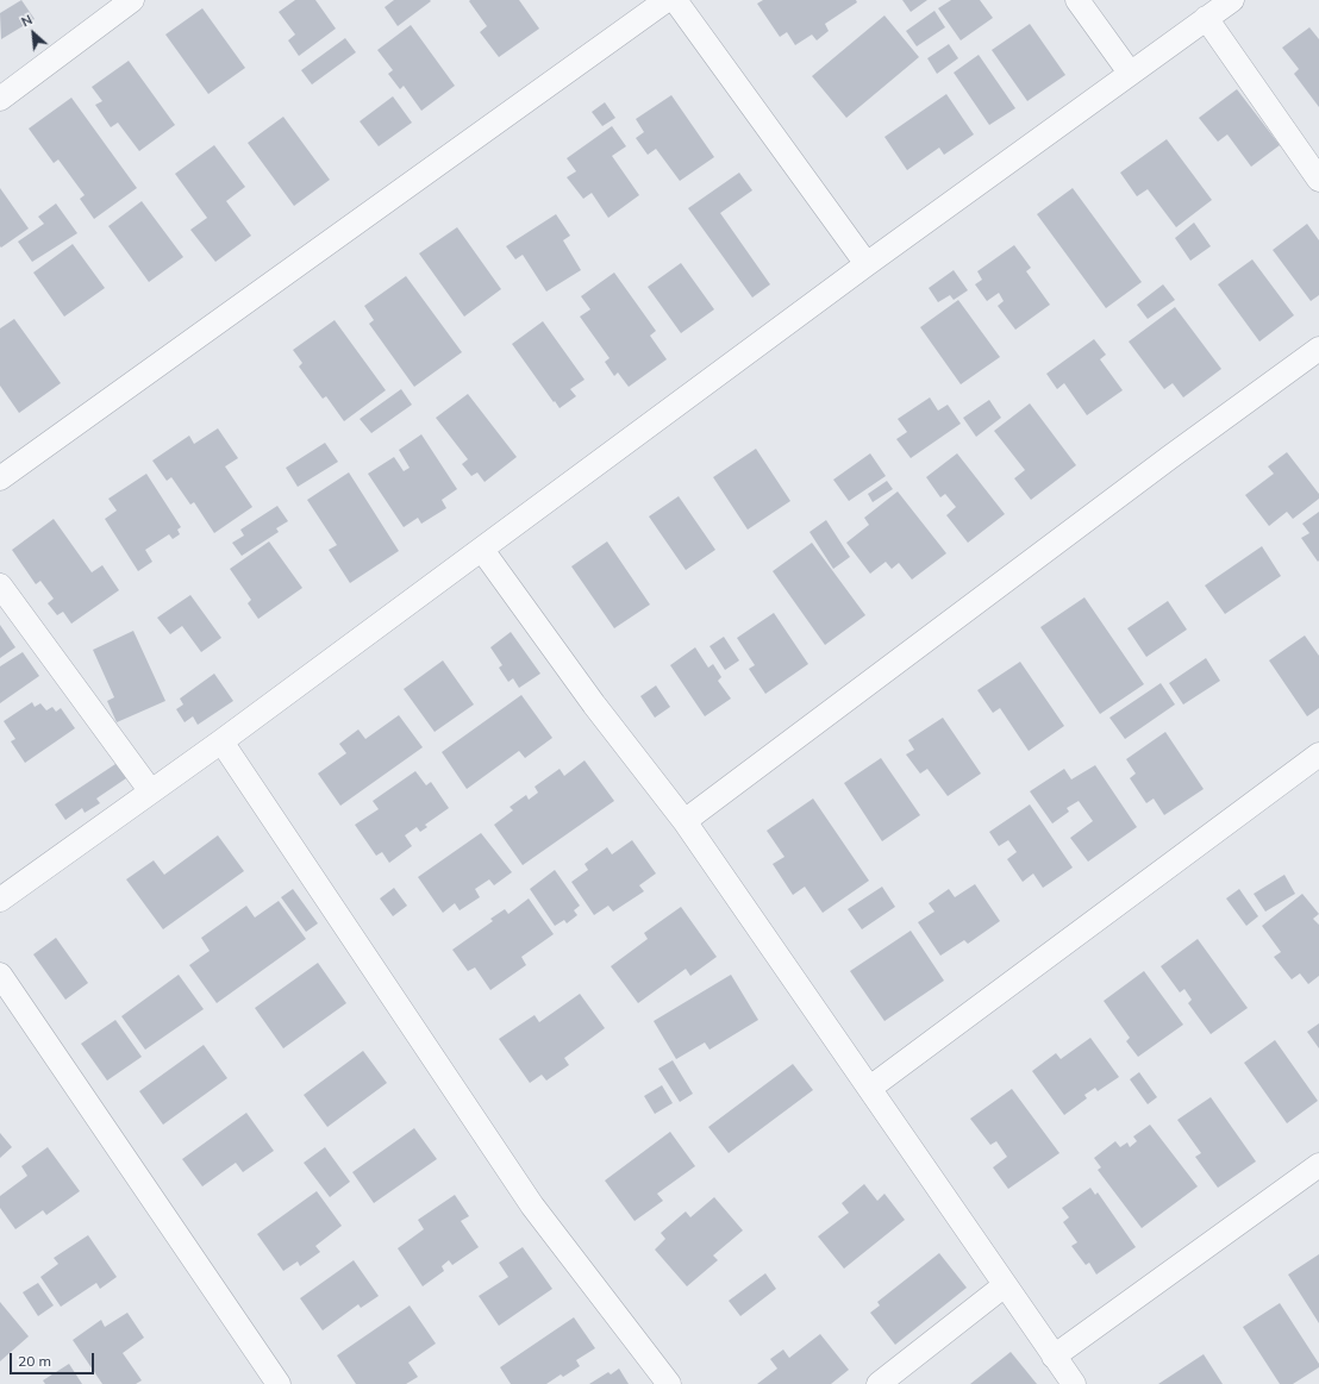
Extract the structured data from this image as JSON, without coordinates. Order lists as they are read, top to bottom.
{
  "scale_bar": "20 m",
  "north": "top left"
}
